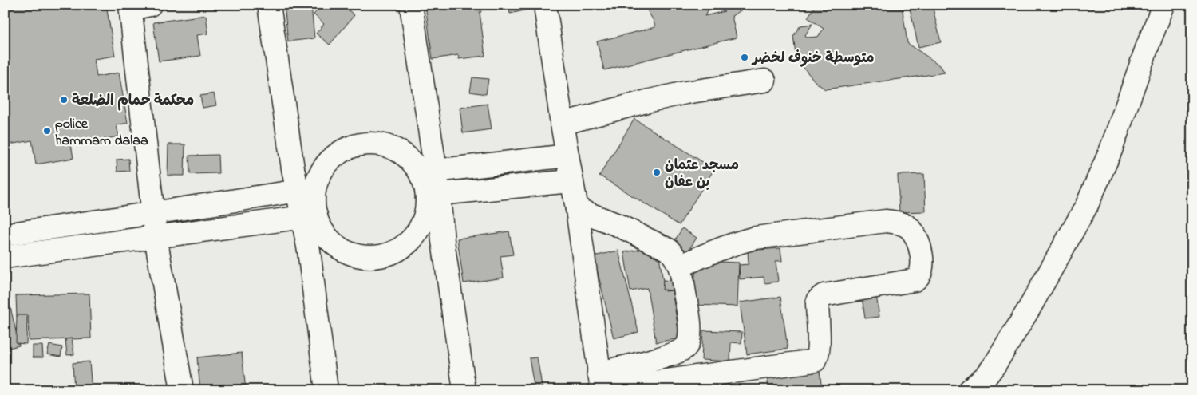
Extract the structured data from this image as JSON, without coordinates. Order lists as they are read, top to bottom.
{
  "places": [
    "متوسطة خنوف لخضر",
    "محكمة حمام الضلعة",
    "police hammam dalaa",
    "مسجد عثمان بن عفان"
  ]
}
